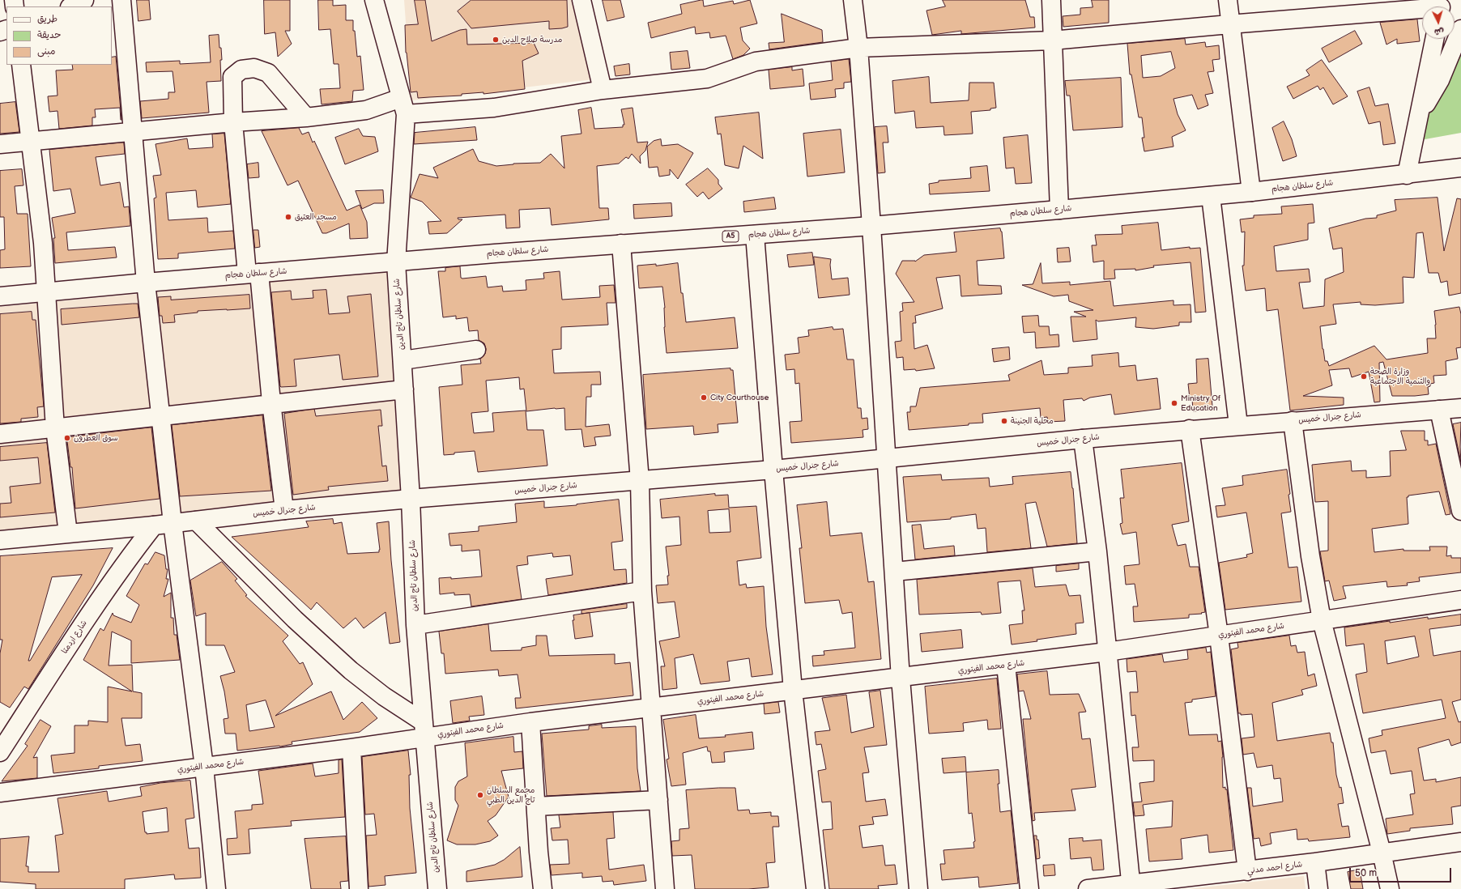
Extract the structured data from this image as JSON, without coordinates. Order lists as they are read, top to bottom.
{
  "streets": {
    "main road": [
      "شارع سلطان هجام",
      "A5",
      "شارع سلطان تاج الدين",
      "شارع جنرال خميس",
      "شارع محمد الفيتوري",
      "شارع اردمتا",
      "شارع احمد مدني"
    ]
  },
  "crossings": [
    ["شارع سلطان هجام", "شارع سلطان تاج الدين"],
    ["شارع سلطان تاج الدين", "شارع جنرال خميس"],
    ["شارع سلطان تاج الدين", "شارع محمد الفيتوري"],
    ["شارع جنرال خميس", "شارع اردمتا"]
  ],
  "places": [
    "مدرسة صلاح الدين",
    "مسجد العتيق",
    "وزارة الصحة والتنمية الاجتماعية",
    "City Courthouse",
    "Ministry Of Education",
    "محلية الجنينة",
    "سوق العطرون",
    "مجمع السلطان تاج الدين الطبي"
  ],
  "legend": ["طريق", "حديقة", "مبنى"],
  "scale_bar": "50 m",
  "north": "bottom"
}
